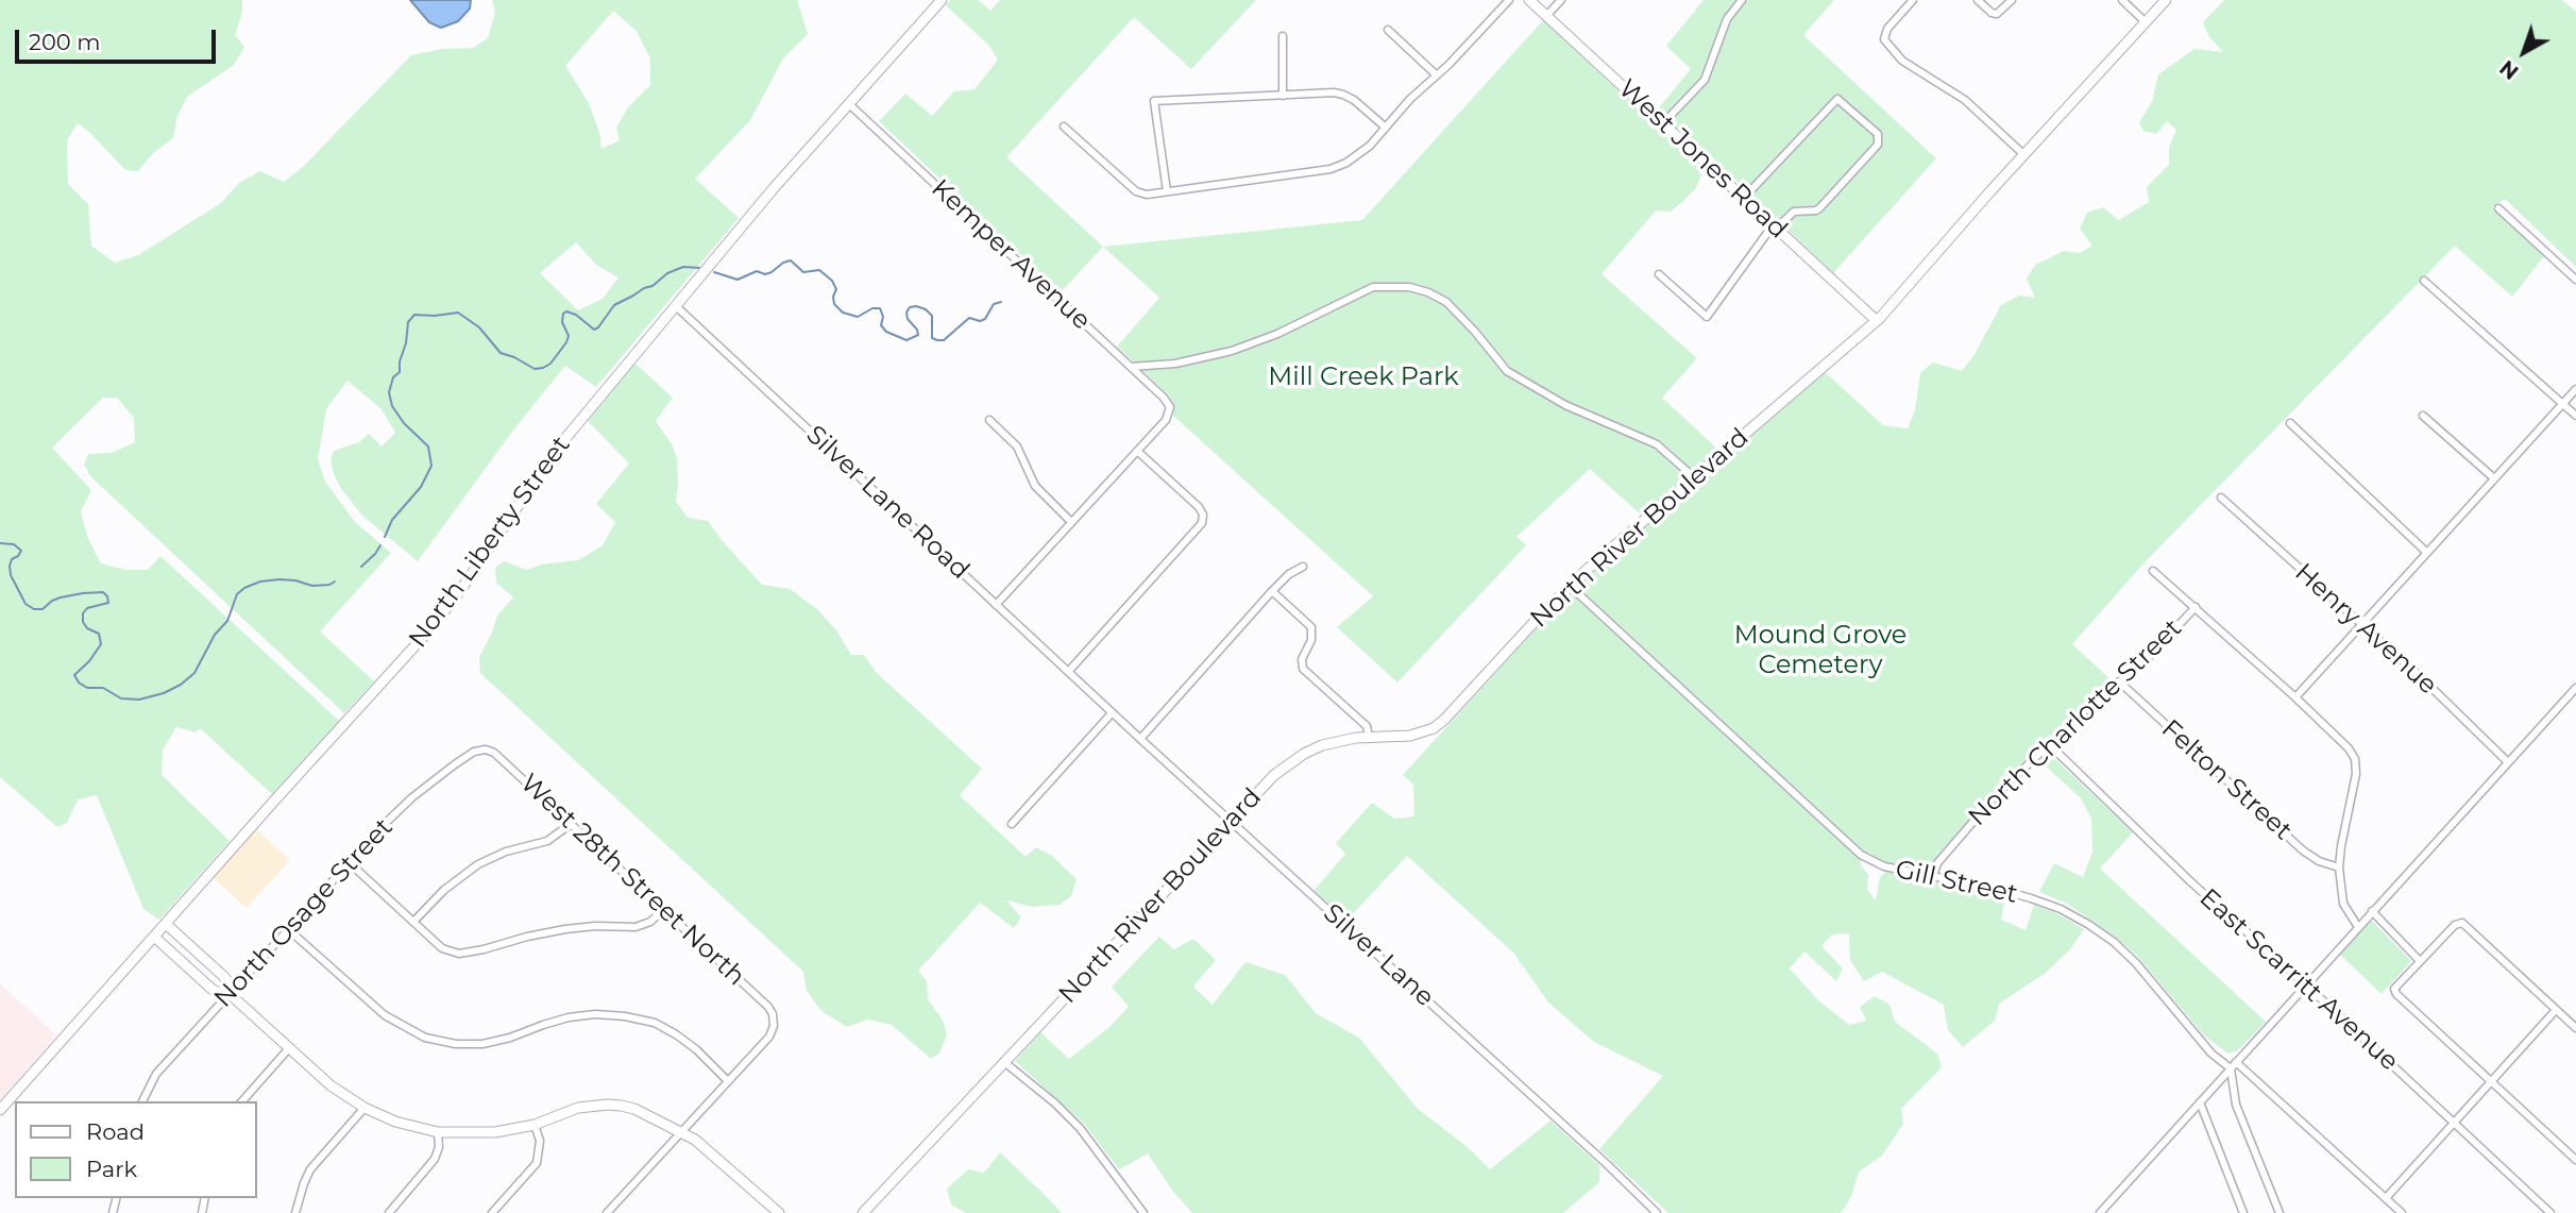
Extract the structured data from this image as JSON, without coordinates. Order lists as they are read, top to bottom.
{
  "streets": {
    "main road": ["West Jones Road", "North River Boulevard", "North Liberty Street"],
    "street": [
      "Kemper Avenue",
      "Silver Lane Road",
      "Henry Avenue",
      "North Charlotte Street",
      "Felton Street",
      "West 28th Street North",
      "Gill Street",
      "North Osage Street",
      "Silver Lane",
      "East Scarritt Avenue"
    ]
  },
  "crossings": [
    ["West Jones Road", "North River Boulevard"],
    ["Kemper Avenue", "North Liberty Street"],
    ["Silver Lane Road", "North Liberty Street"],
    ["Silver Lane Road", "Silver Lane"],
    ["North River Boulevard", "Gill Street"],
    ["North River Boulevard", "Silver Lane"],
    ["North Charlotte Street", "Felton Street"],
    ["North Charlotte Street", "Gill Street"],
    ["North Charlotte Street", "East Scarritt Avenue"],
    ["West 28th Street North", "North Osage Street"]
  ],
  "parks": ["Mill Creek Park", "Mound Grove Cemetery"],
  "legend": ["Road", "Park"],
  "scale_bar": "200 m",
  "north": "bottom left"
}
